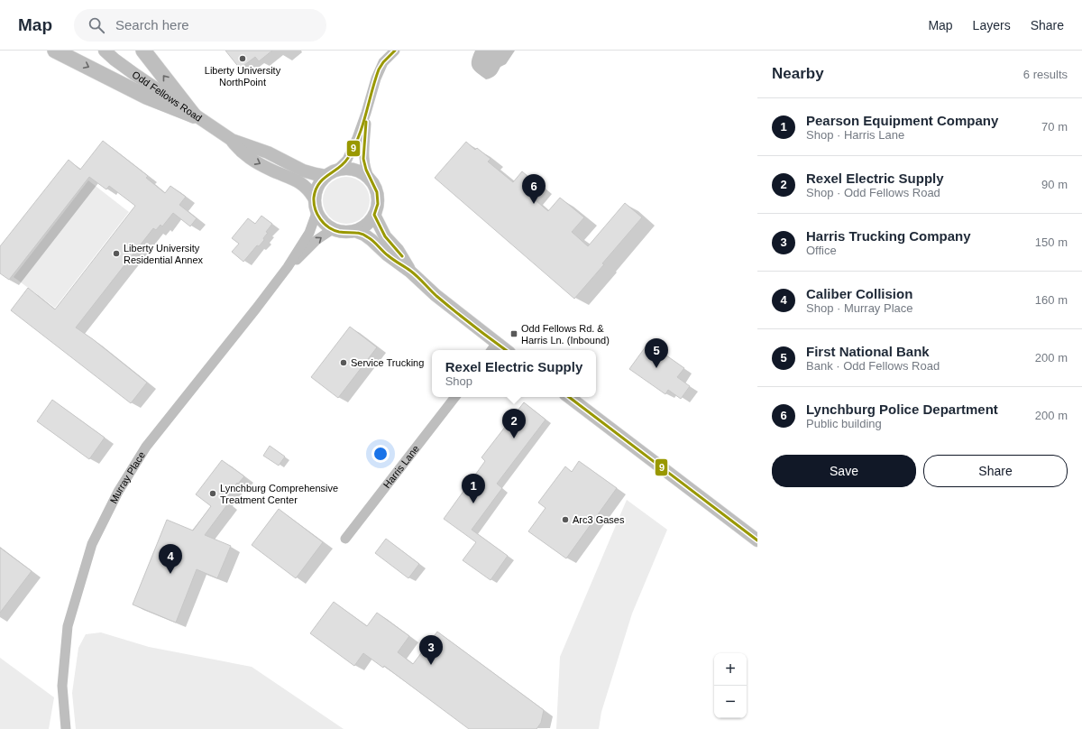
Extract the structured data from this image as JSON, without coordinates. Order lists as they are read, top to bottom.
{
  "streets": {
    "main road": ["Odd Fellows Road"],
    "street": ["Harris Lane", "Murray Place"]
  },
  "crossings": [
    ["Odd Fellows Road", "Murray Place"]
  ],
  "places": {
    "other": [
      "Liberty University NorthPoint",
      "Liberty University Residential Annex",
      "Service Trucking",
      "Lynchburg Comprehensive Treatment Center",
      "Arc3 Gases"
    ],
    "transit": ["Odd Fellows Rd. & Harris Ln. (Inbound)"]
  },
  "lines": ["transit line 9"],
  "page": {
    "header": "Map",
    "search": "Search here",
    "nav": ["Map", "Layers", "Share"],
    "heading": ["Nearby", "6 results"],
    "list": [
      {
        "mark": "1",
        "name": "Pearson Equipment Company",
        "note": "Shop · Harris Lane",
        "value": "70 m"
      },
      {
        "mark": "2",
        "name": "Rexel Electric Supply",
        "note": "Shop · Odd Fellows Road",
        "value": "90 m"
      },
      {
        "mark": "3",
        "name": "Harris Trucking Company",
        "note": "Office",
        "value": "150 m"
      },
      {
        "mark": "4",
        "name": "Caliber Collision",
        "note": "Shop · Murray Place",
        "value": "160 m"
      },
      {
        "mark": "5",
        "name": "First National Bank",
        "note": "Bank · Odd Fellows Road",
        "value": "200 m"
      },
      {
        "mark": "6",
        "name": "Lynchburg Police Department",
        "note": "Public building",
        "value": "200 m"
      }
    ],
    "pins": [
      "6",
      "5",
      "2",
      "1",
      "4",
      "3"
    ],
    "popup": ["Rexel Electric Supply", "Shop"],
    "buttons": ["Save", "Share"],
    "map_buttons": ["+", "−"]
  }
}
